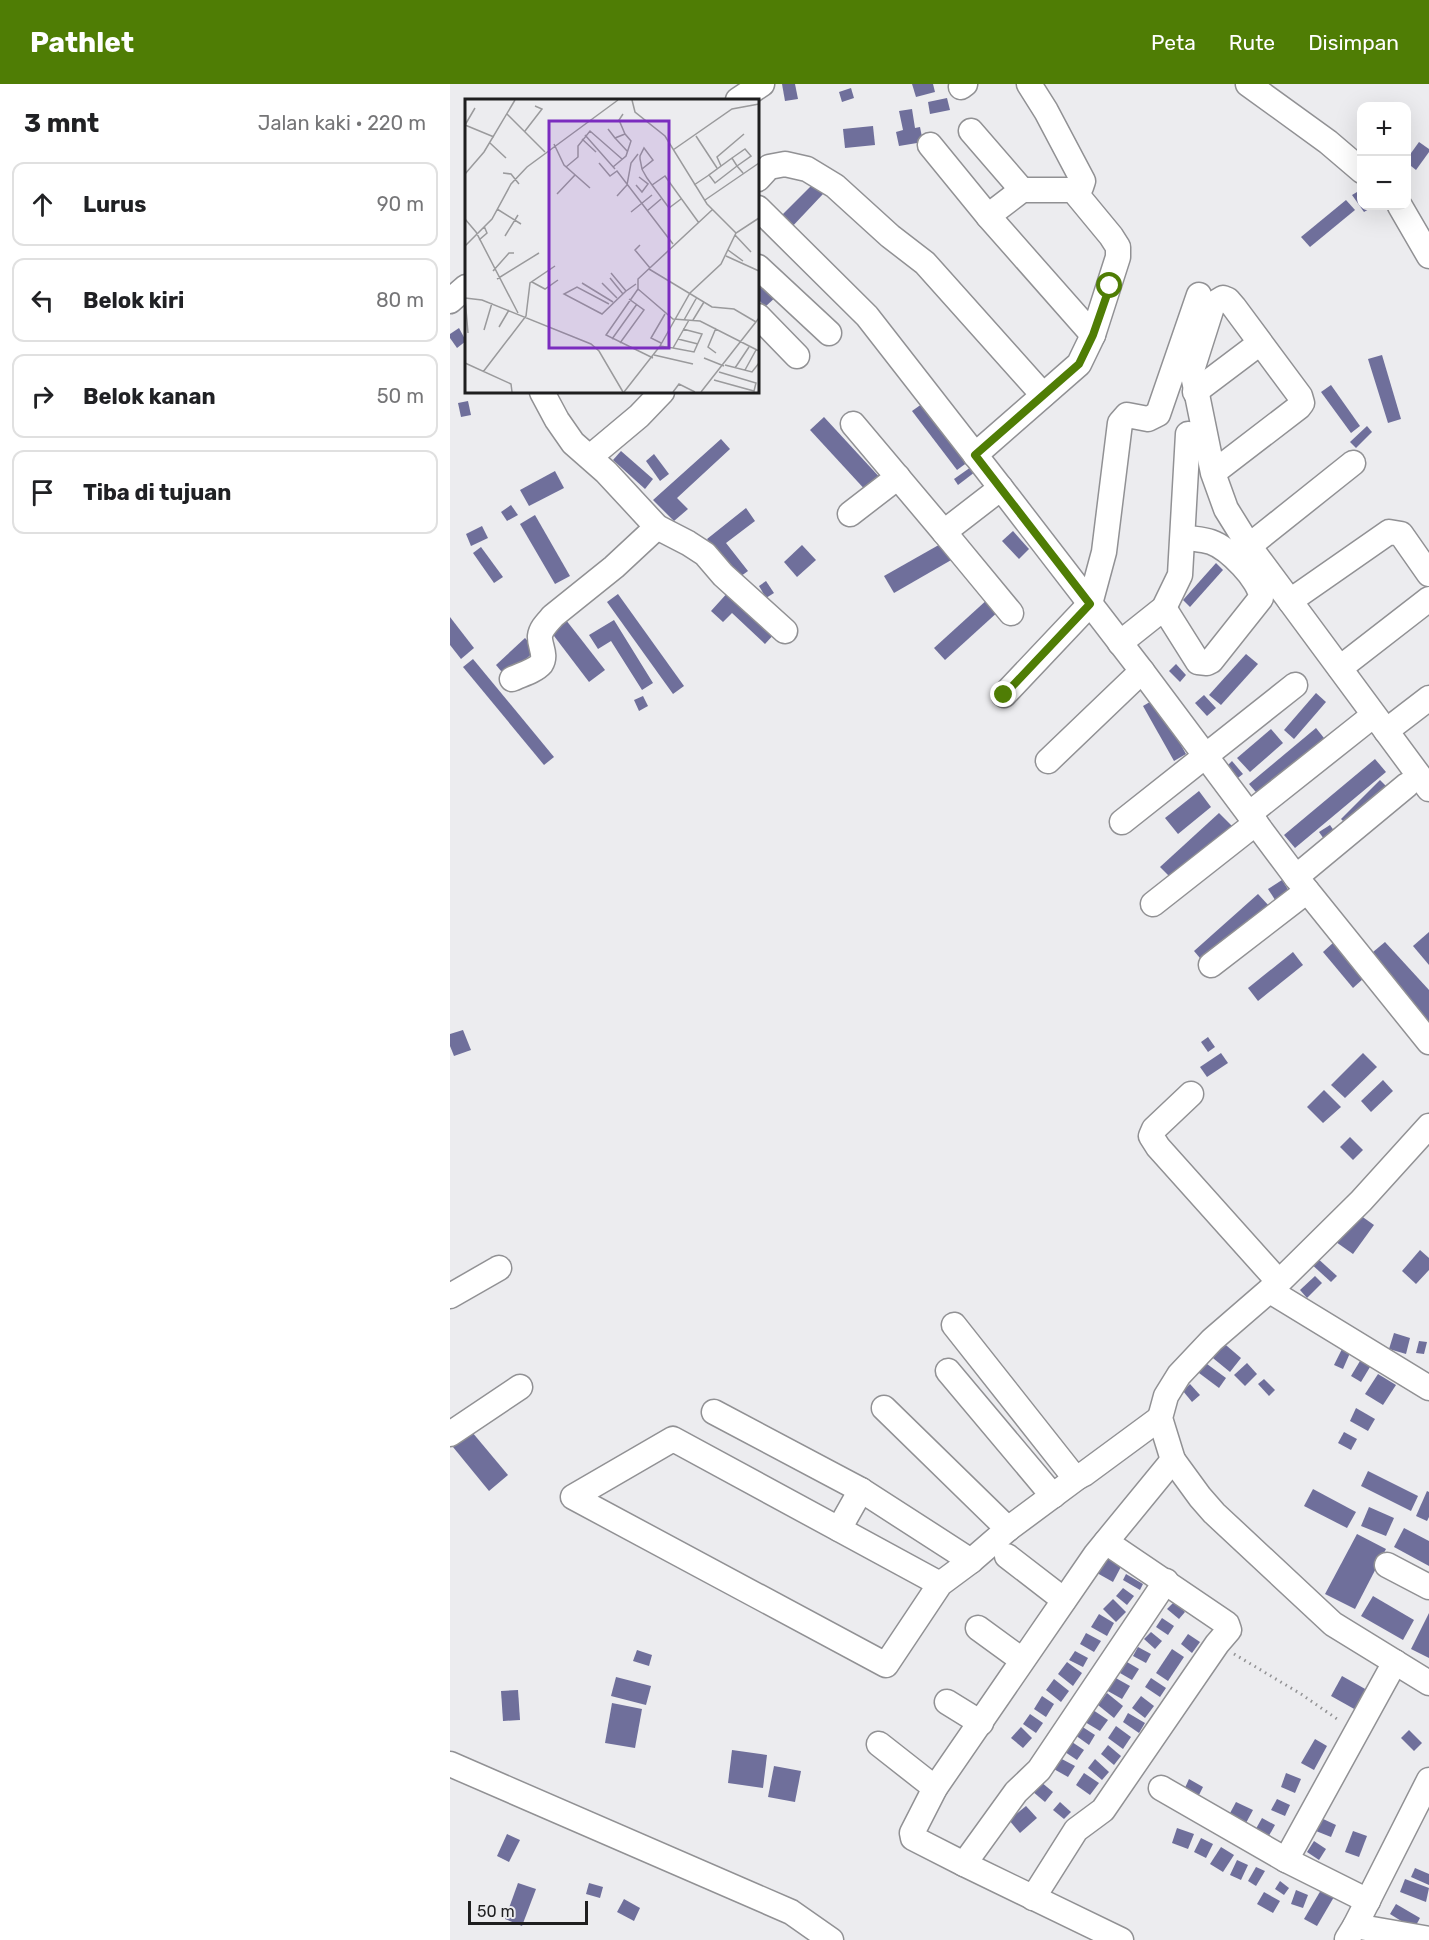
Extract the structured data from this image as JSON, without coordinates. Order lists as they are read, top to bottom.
{
  "scale_bar": "50 m",
  "page": {
    "header": "Pathlet",
    "nav": ["Peta", "Rute", "Disimpan"],
    "heading": ["3 mnt", "Jalan kaki · 220 m"],
    "map_buttons": ["+", "−"],
    "list": [
      ["Lurus", "90 m"],
      ["Belok kiri", "80 m"],
      ["Belok kanan", "50 m"],
      "Tiba di tujuan"
    ],
    "scale": "50 m"
  }
}
